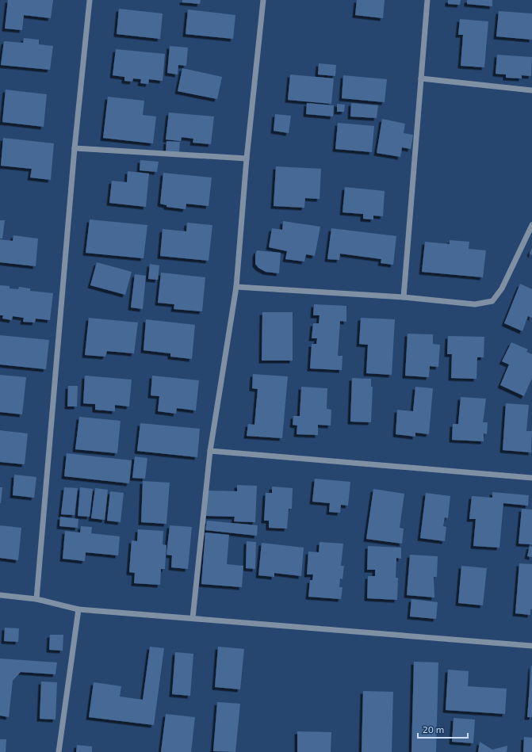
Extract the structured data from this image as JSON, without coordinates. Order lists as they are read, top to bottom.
{
  "scale_bar": "20 m"
}
